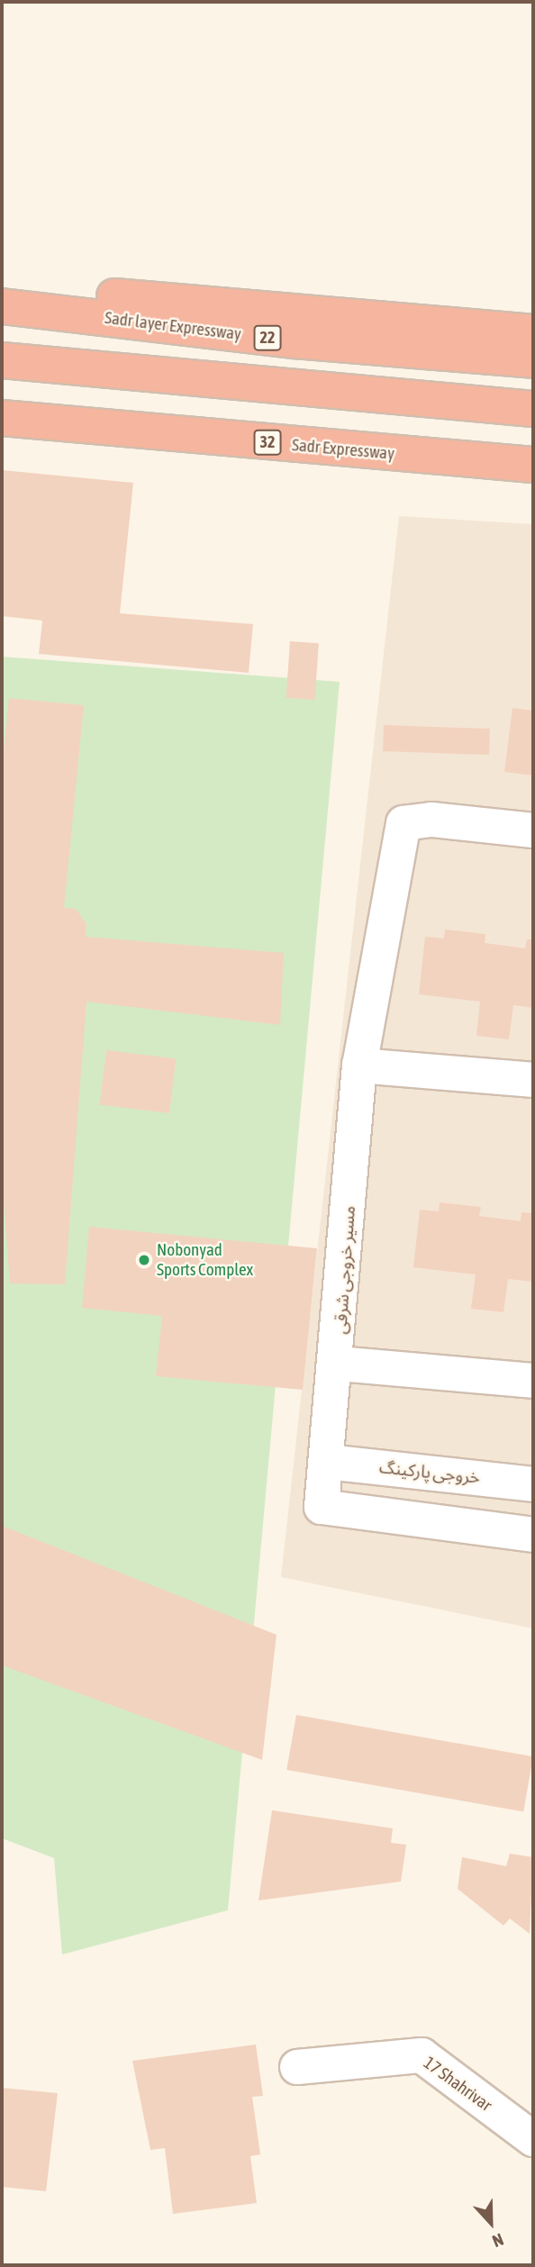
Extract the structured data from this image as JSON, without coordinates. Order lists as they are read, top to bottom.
{
  "streets": {
    "highway": [
      "Sadr layer Expressway",
      "22",
      "32",
      "Sadr Expressway"
    ],
    "street": ["مسیر خروجی شرقی", "خروجی پارکینگ", "17 Shahrivar"]
  },
  "crossings": [
    ["مسیر خروجی شرقی", "خروجی پارکینگ"]
  ],
  "places": ["Nobonyad Sports Complex"],
  "north": "bottom"
}
